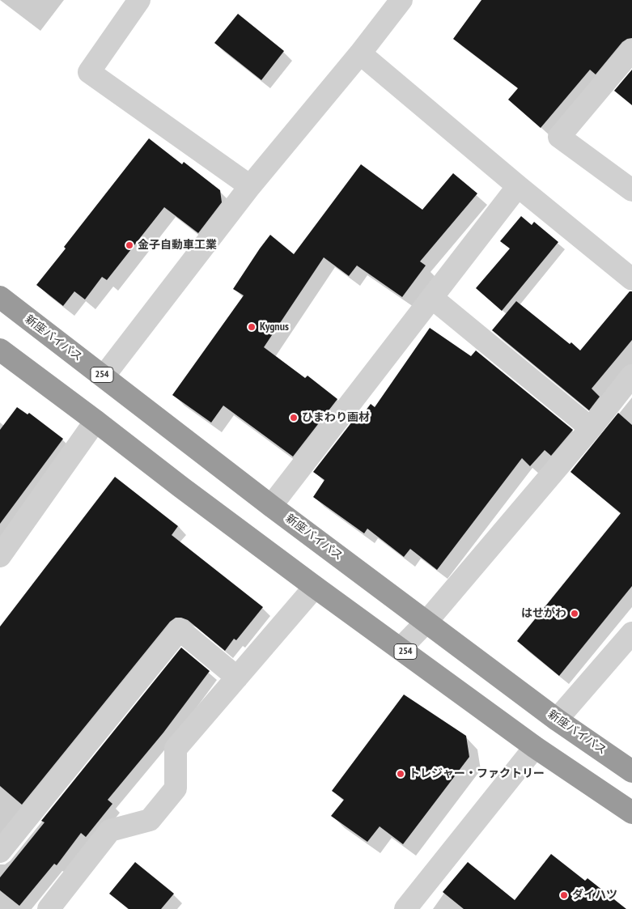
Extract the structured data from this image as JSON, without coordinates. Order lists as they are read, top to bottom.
{
  "streets": {
    "highway": ["新座バイパス", "254"]
  },
  "places": [
    "金子自動車工業",
    "Kygnus",
    "ひまわり画材",
    "はせがわ",
    "トレジャー・ファクトリー",
    "ダイハツ"
  ]
}
